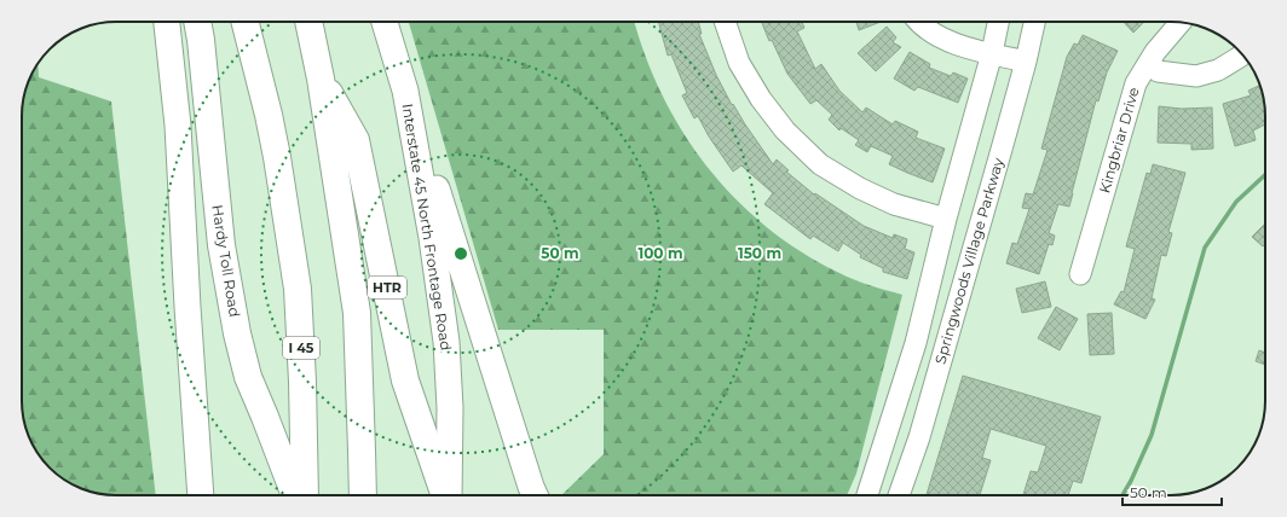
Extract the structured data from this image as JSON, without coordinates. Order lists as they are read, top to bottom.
{
  "streets": {
    "highway": ["Hardy Toll Road", "HTR", "I 45"],
    "main road": ["Interstate 45 North Frontage Road"],
    "street": ["Kingbriar Drive", "Springwoods Village Parkway"]
  },
  "scale_bar": "50 m",
  "rings": ["50 m", "100 m", "150 m"]
}
